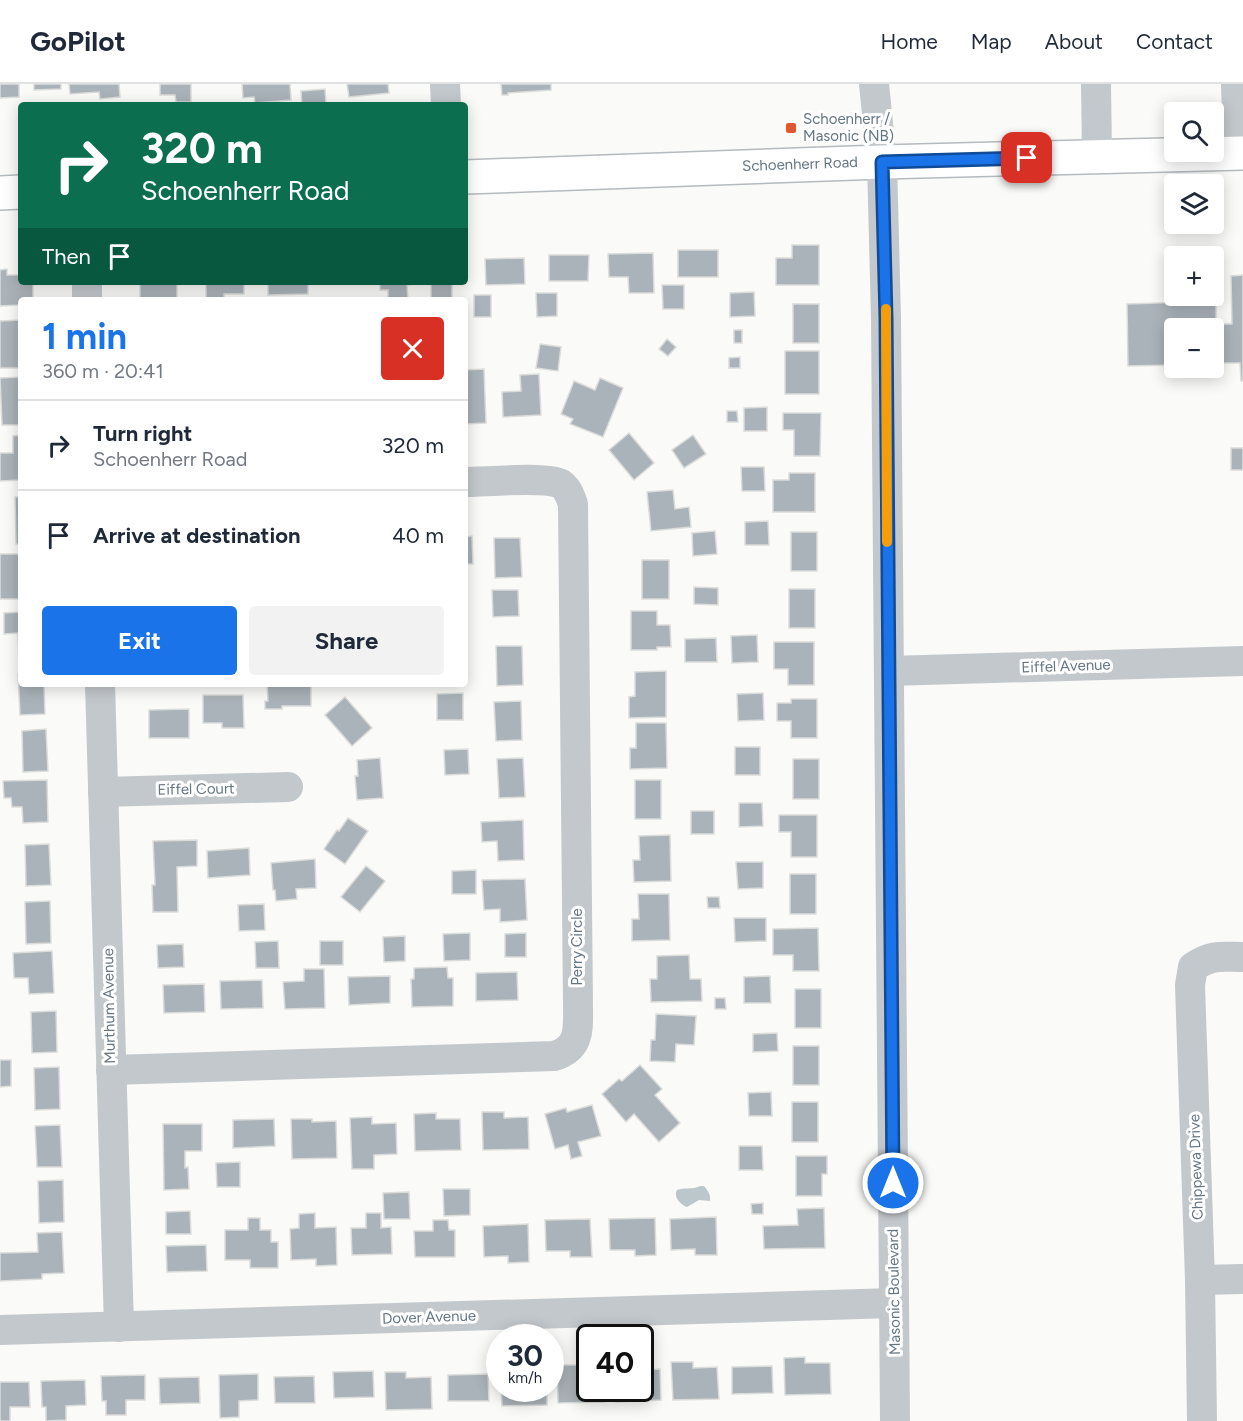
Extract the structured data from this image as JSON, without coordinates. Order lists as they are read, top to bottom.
{
  "streets": {
    "main road": ["Schoenherr Road"],
    "street": [
      "Eiffel Avenue",
      "Eiffel Court",
      "Perry Circle",
      "Murthum Avenue",
      "Chippewa Drive",
      "Masonic Boulevard",
      "Dover Avenue"
    ]
  },
  "crossings": [
    ["Schoenherr Road", "Masonic Boulevard"],
    ["Eiffel Avenue", "Masonic Boulevard"],
    ["Eiffel Court", "Murthum Avenue"],
    ["Perry Circle", "Murthum Avenue"],
    ["Murthum Avenue", "Dover Avenue"],
    ["Masonic Boulevard", "Dover Avenue"]
  ],
  "places": {
    "transit": ["Schoenherr / Masonic (NB)"]
  },
  "page": {
    "header": "GoPilot",
    "nav": [
      "Home",
      "Map",
      "About",
      "Contact"
    ],
    "map_buttons": ["+", "−"],
    "turn": ["320 m", "Schoenherr Road"],
    "then": "Then",
    "heading": ["1 min", "360 m · 20:41"],
    "list": [
      {
        "name": "Turn right",
        "note": "Schoenherr Road",
        "value": "320 m"
      },
      {
        "name": "Arrive at destination",
        "value": "40 m"
      }
    ],
    "buttons": ["Exit", "Share"],
    "speed": "30 km/h",
    "limit": "40"
  }
}
